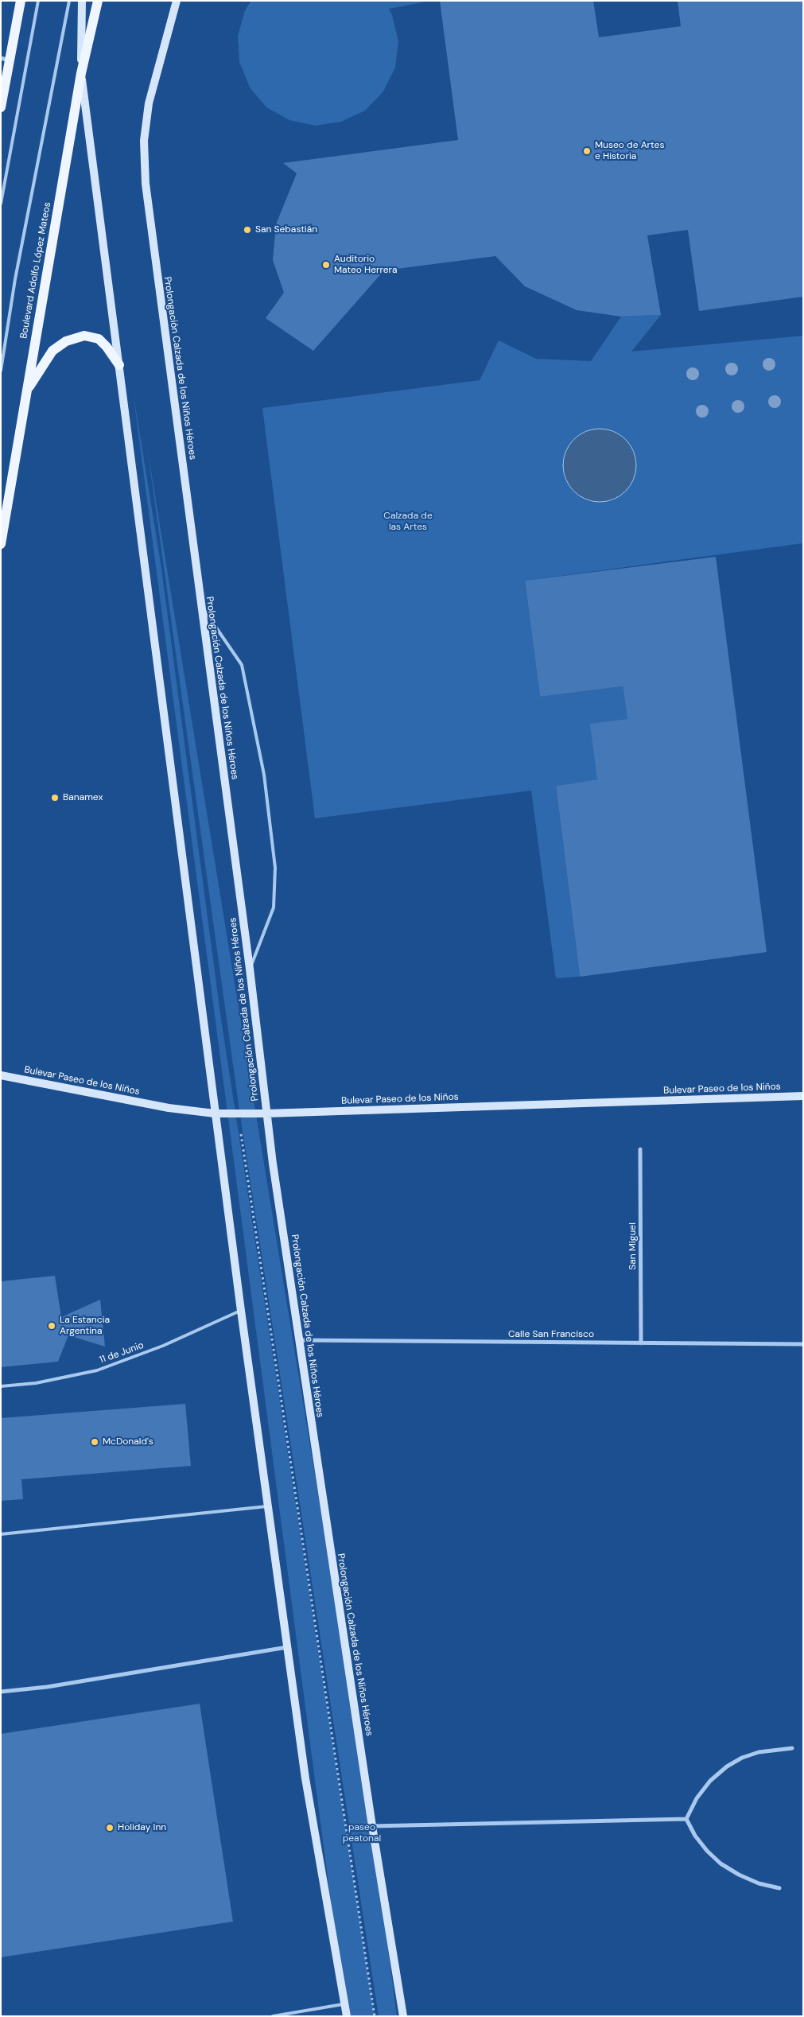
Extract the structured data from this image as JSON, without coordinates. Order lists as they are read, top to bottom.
{
  "streets": {
    "main road": ["Boulevard Adolfo López Mateos"],
    "street": [
      "Prolongación Calzada de los Niños Héroes",
      "Bulevar Paseo de los Niños",
      "San Miguel",
      "Calle San Francisco"
    ],
    "lane": ["11 de Junio"]
  },
  "crossings": [
    ["Prolongación Calzada de los Niños Héroes", "Bulevar Paseo de los Niños"],
    ["Prolongación Calzada de los Niños Héroes", "Calle San Francisco"],
    ["San Miguel", "Calle San Francisco"]
  ],
  "parks": ["Calzada de las Artes", "paseo peatonal"],
  "places": [
    "Museo de Artes e Historia",
    "San Sebastián",
    "Auditorio Mateo Herrera",
    "Banamex",
    "La Estancia Argentina",
    "McDonald's",
    "Holiday Inn"
  ]
}
